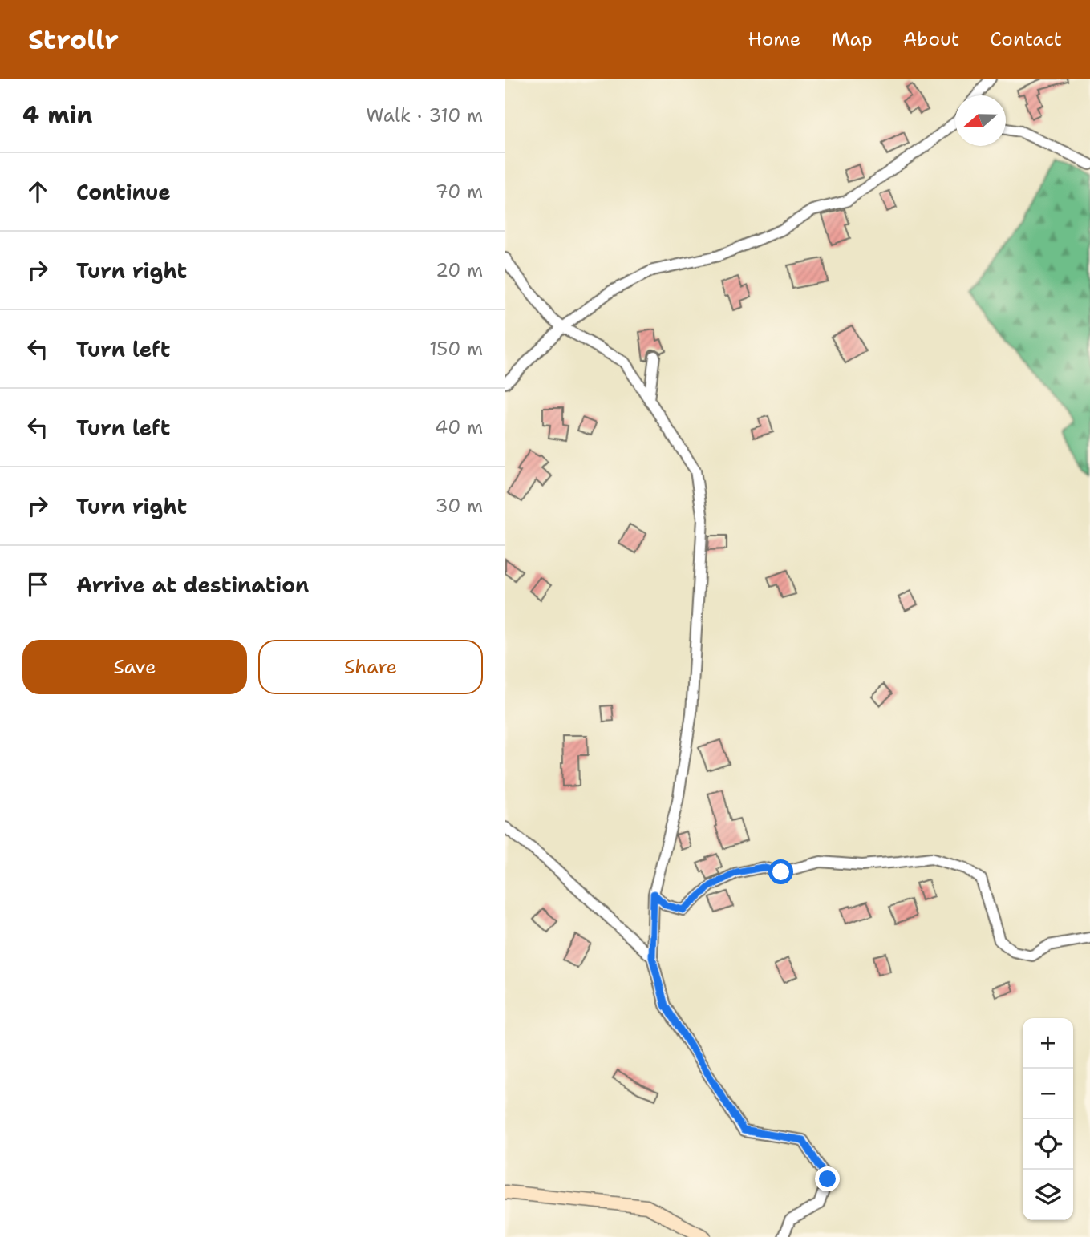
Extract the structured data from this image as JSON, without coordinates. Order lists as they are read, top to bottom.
{
  "north": "left",
  "page": {
    "header": "Strollr",
    "nav": [
      "Home",
      "Map",
      "About",
      "Contact"
    ],
    "heading": ["4 min", "Walk · 310 m"],
    "list": [
      ["Continue", "70 m"],
      ["Turn right", "20 m"],
      ["Turn left", "150 m"],
      ["Turn left", "40 m"],
      ["Turn right", "30 m"],
      "Arrive at destination"
    ],
    "buttons": ["Save", "Share"],
    "map_buttons": ["+", "−"]
  }
}
